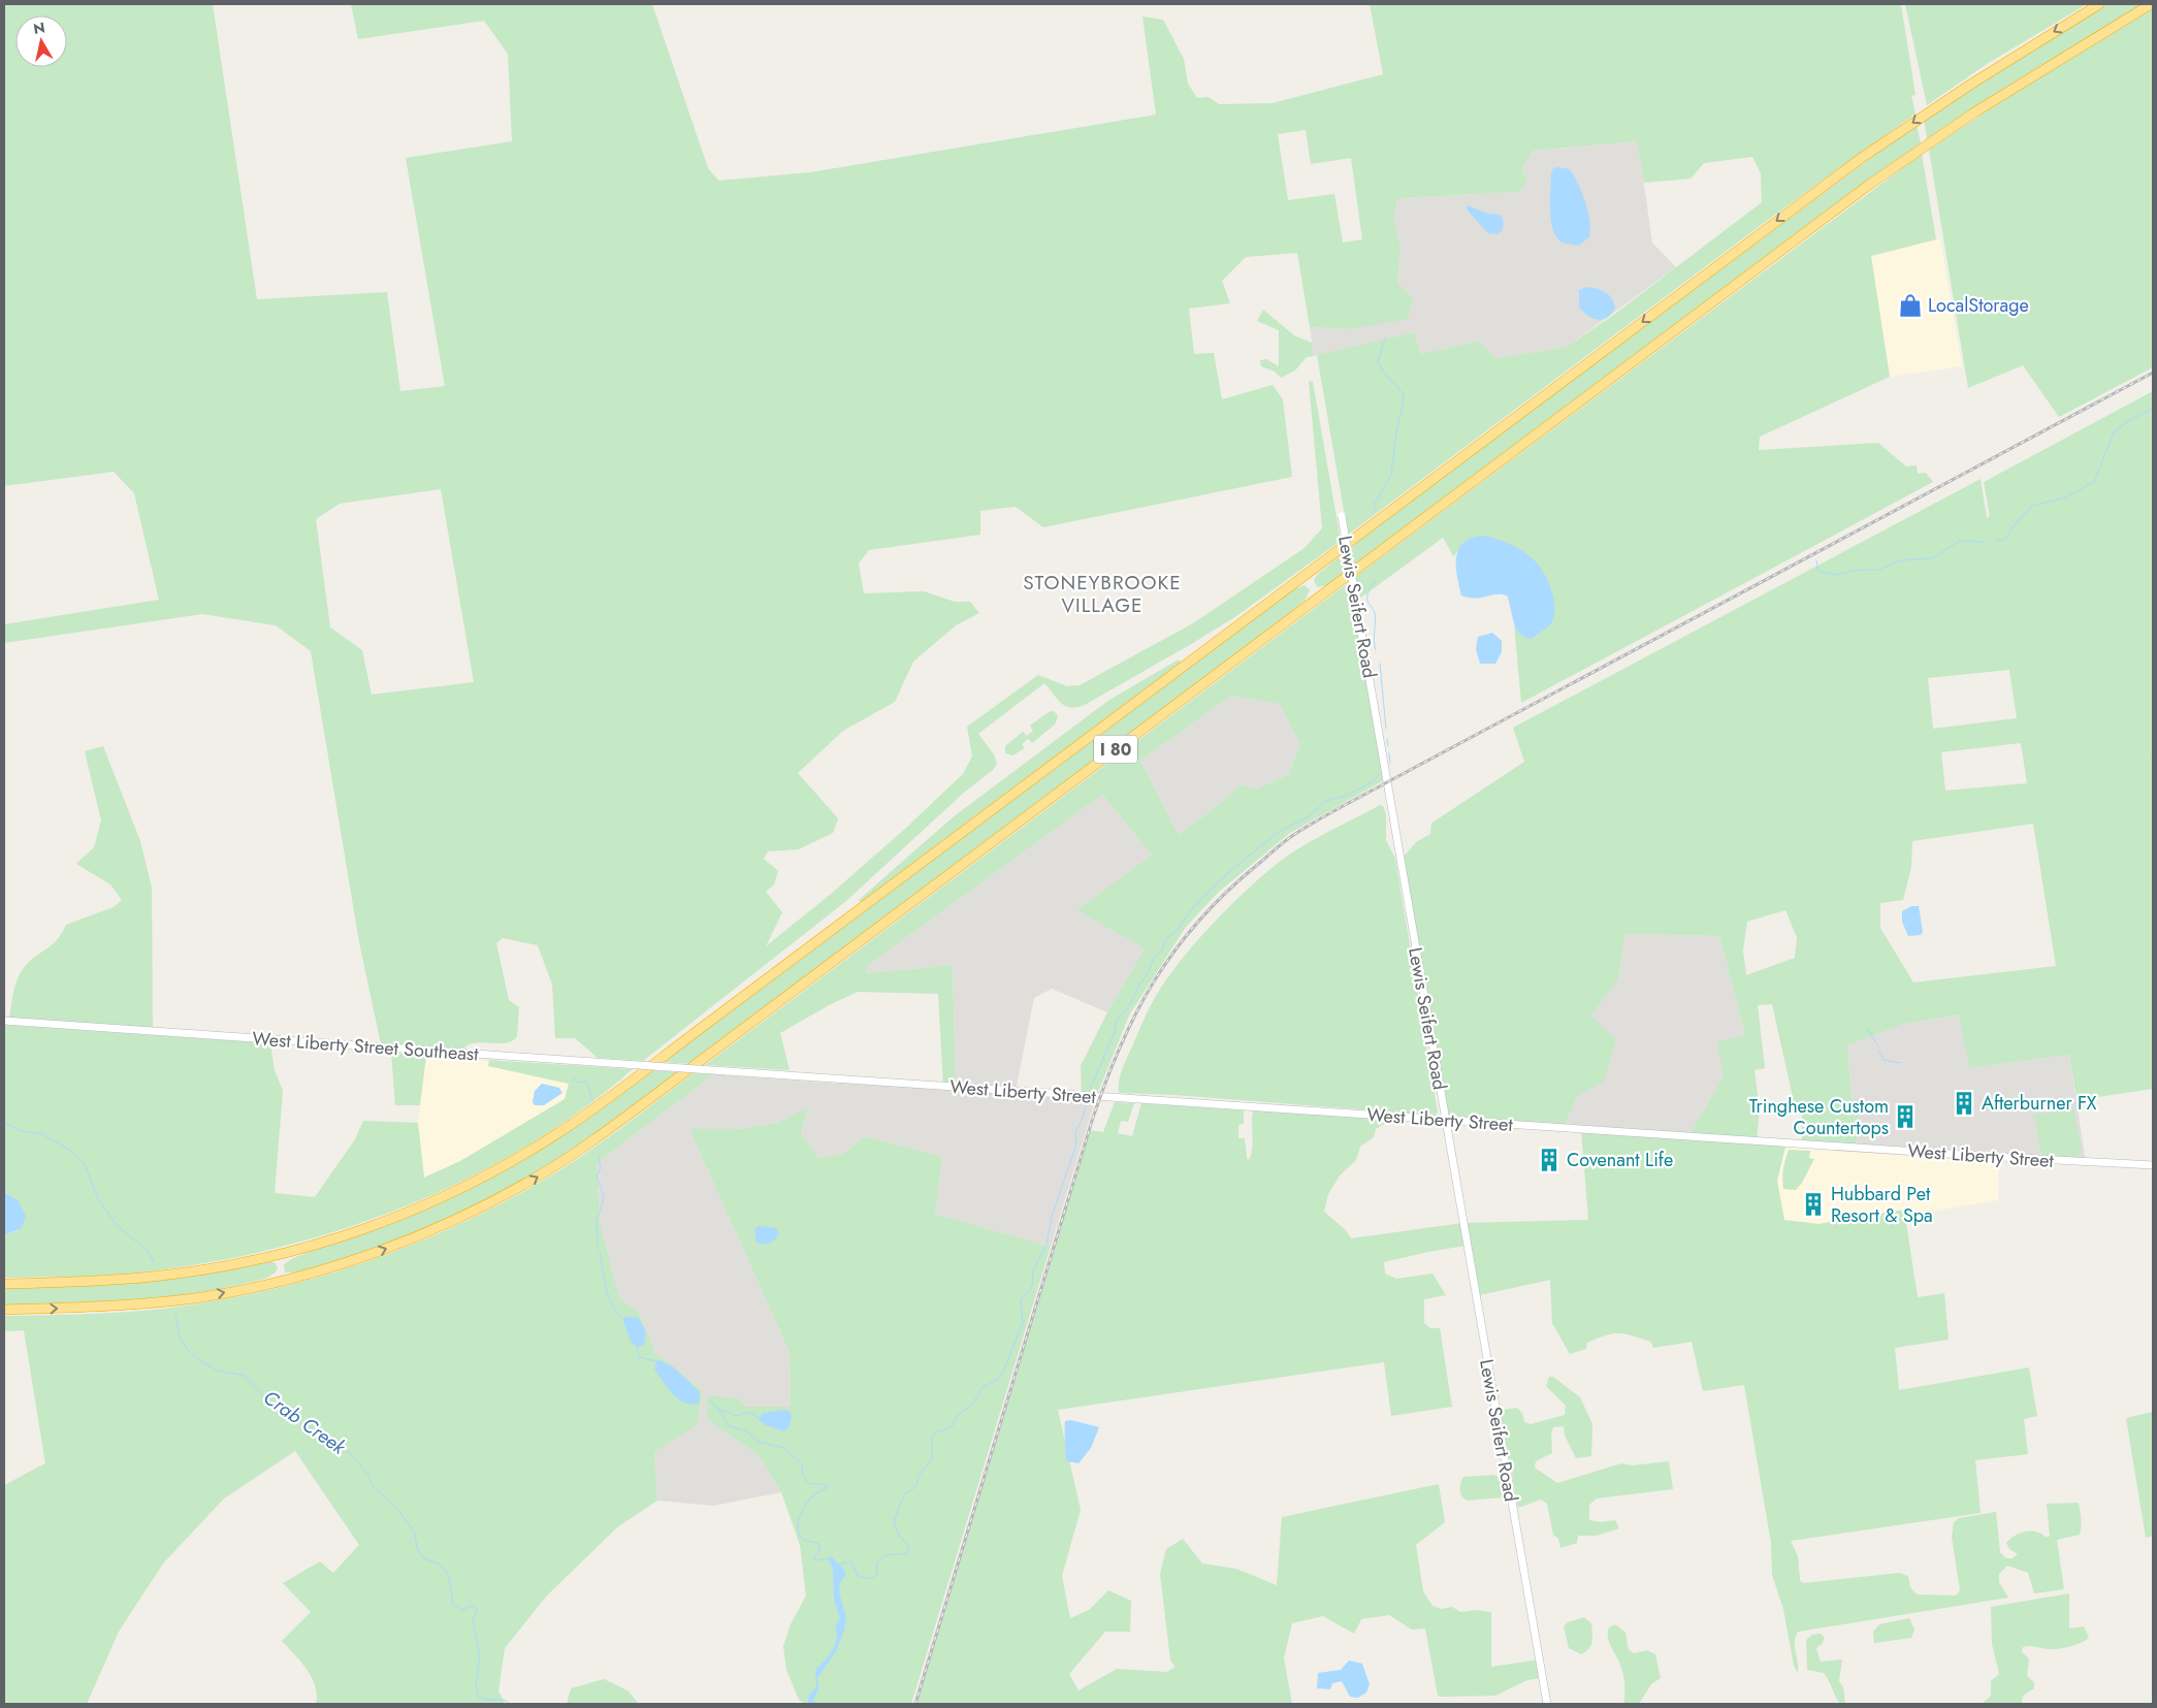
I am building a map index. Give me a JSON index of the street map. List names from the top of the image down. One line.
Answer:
{"streets":{"highway":["I 80"],"main road":["Lewis Seifert Road","West Liberty Street Southeast","West Liberty Street"]},"crossings":[["Lewis Seifert Road","West Liberty Street"],["West Liberty Street Southeast","West Liberty Street"]],"districts":["STONEYBROOKE VILLAGE"],"water":["Crab Creek"],"places":{"shop":["LocalStorage"],"building":["Afterburner FX","Tringhese Custom Countertops","Covenant Life","Hubbard Pet Resort & Spa"]},"north":"top"}
